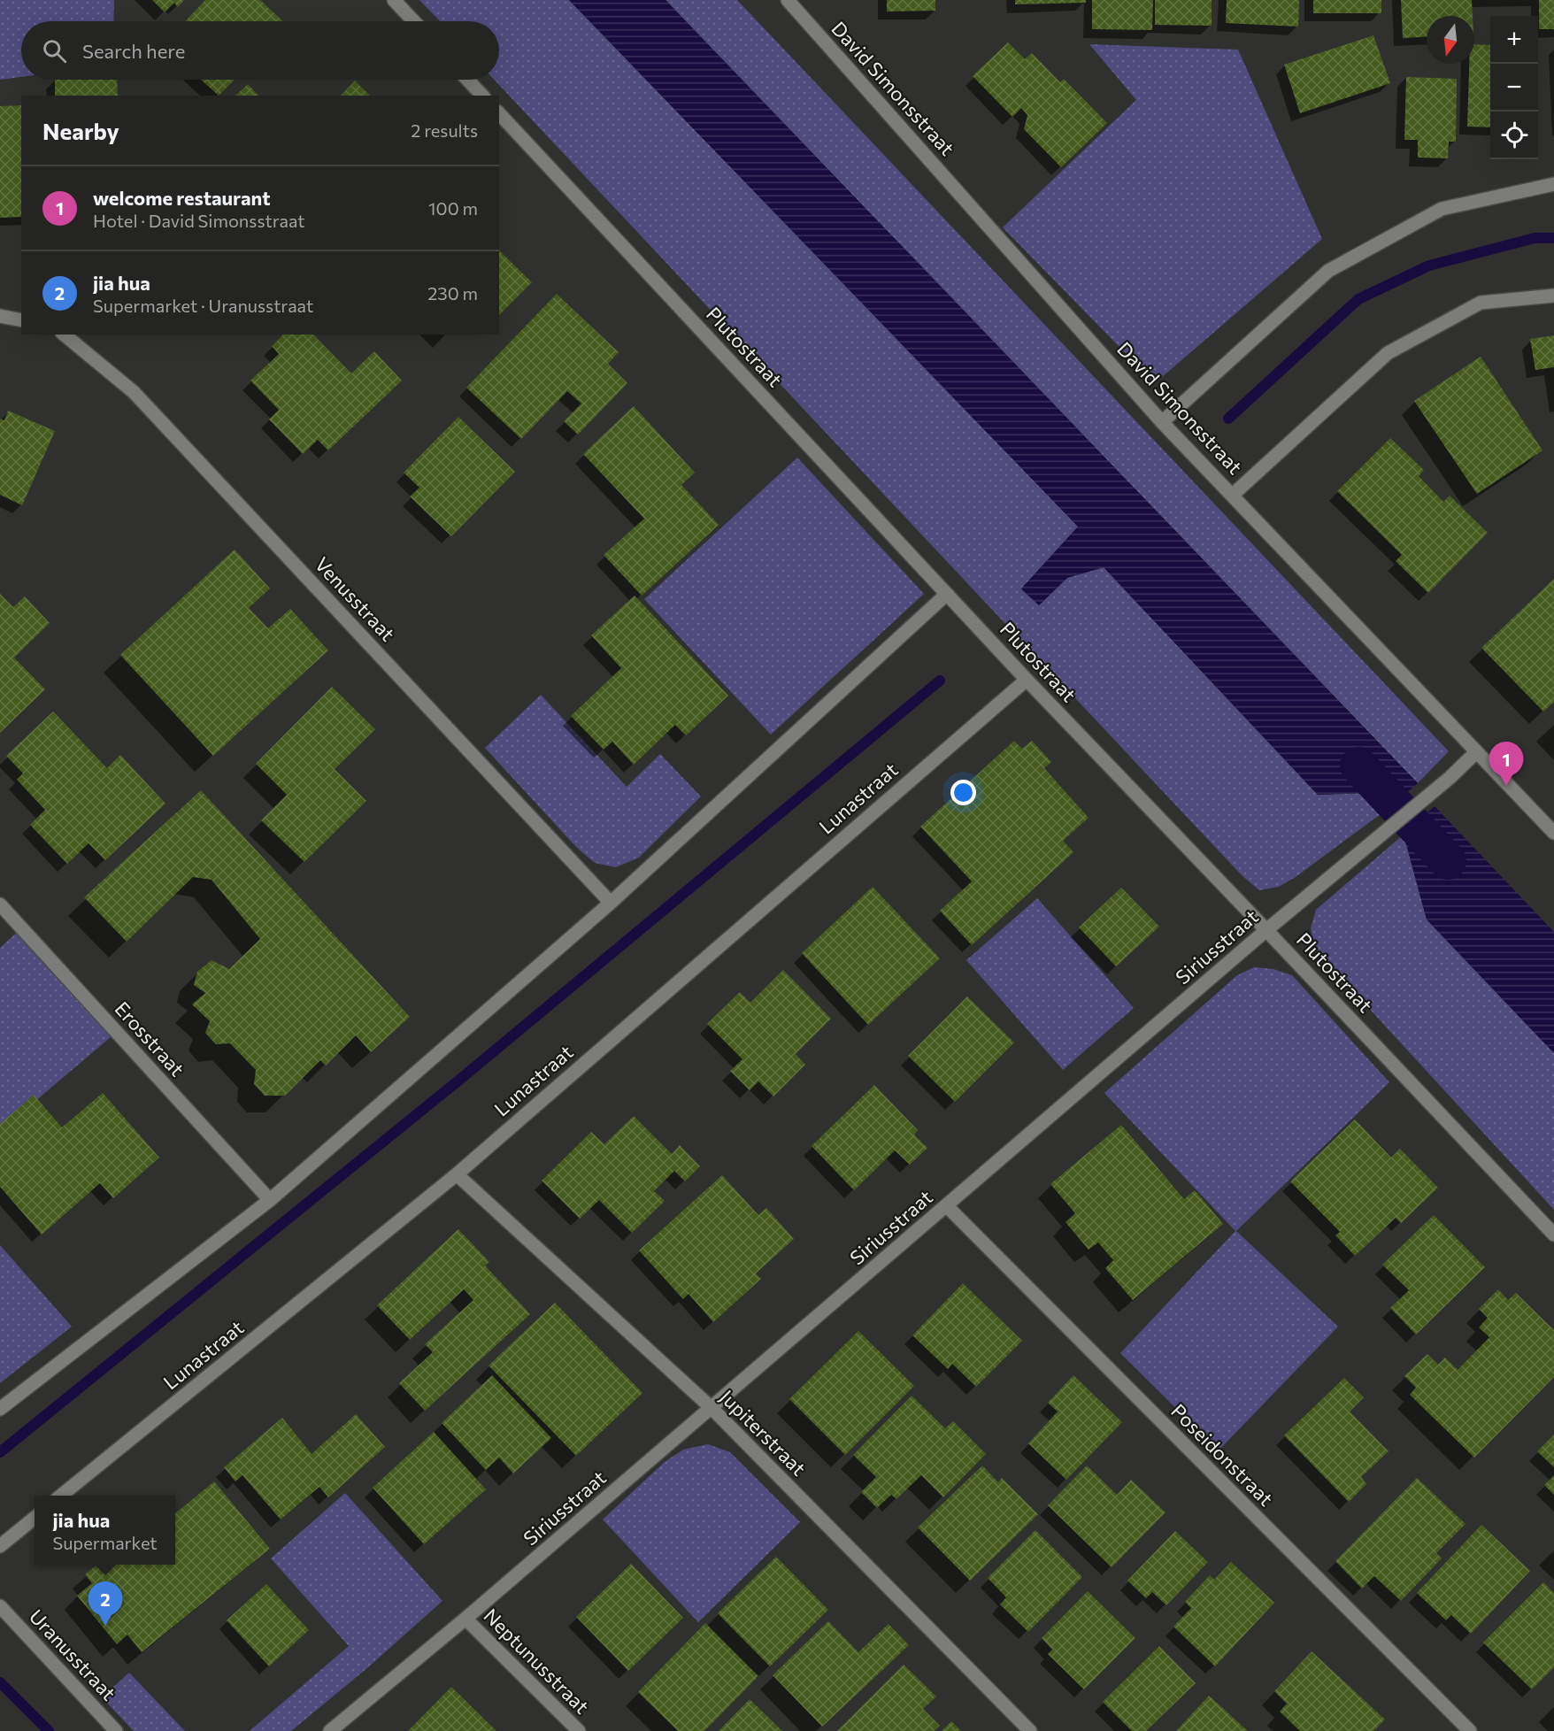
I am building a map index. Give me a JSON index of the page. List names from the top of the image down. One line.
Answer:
{"streets":{"street":["David Simonsstraat","Plutostraat","Venusstraat","Lunastraat","Siriusstraat","Erosstraat","Jupiterstraat","Poseidonstraat","Uranusstraat","Neptunusstraat"]},"crossings":[["David Simonsstraat","Siriusstraat"],["Plutostraat","Lunastraat"],["Plutostraat","Siriusstraat"],["Lunastraat","Jupiterstraat"],["Siriusstraat","Jupiterstraat"],["Siriusstraat","Poseidonstraat"],["Siriusstraat","Neptunusstraat"]],"north":"bottom","page":{"map_buttons":["+","−"],"search":"Search here","heading":["Nearby","2 results"],"list":[{"mark":"1","name":"welcome restaurant","note":"Hotel · David Simonsstraat","value":"100 m"},{"mark":"2","name":"jia hua","note":"Supermarket · Uranusstraat","value":"230 m"}],"pins":["1","2"],"popup":["jia hua","Supermarket"]}}
